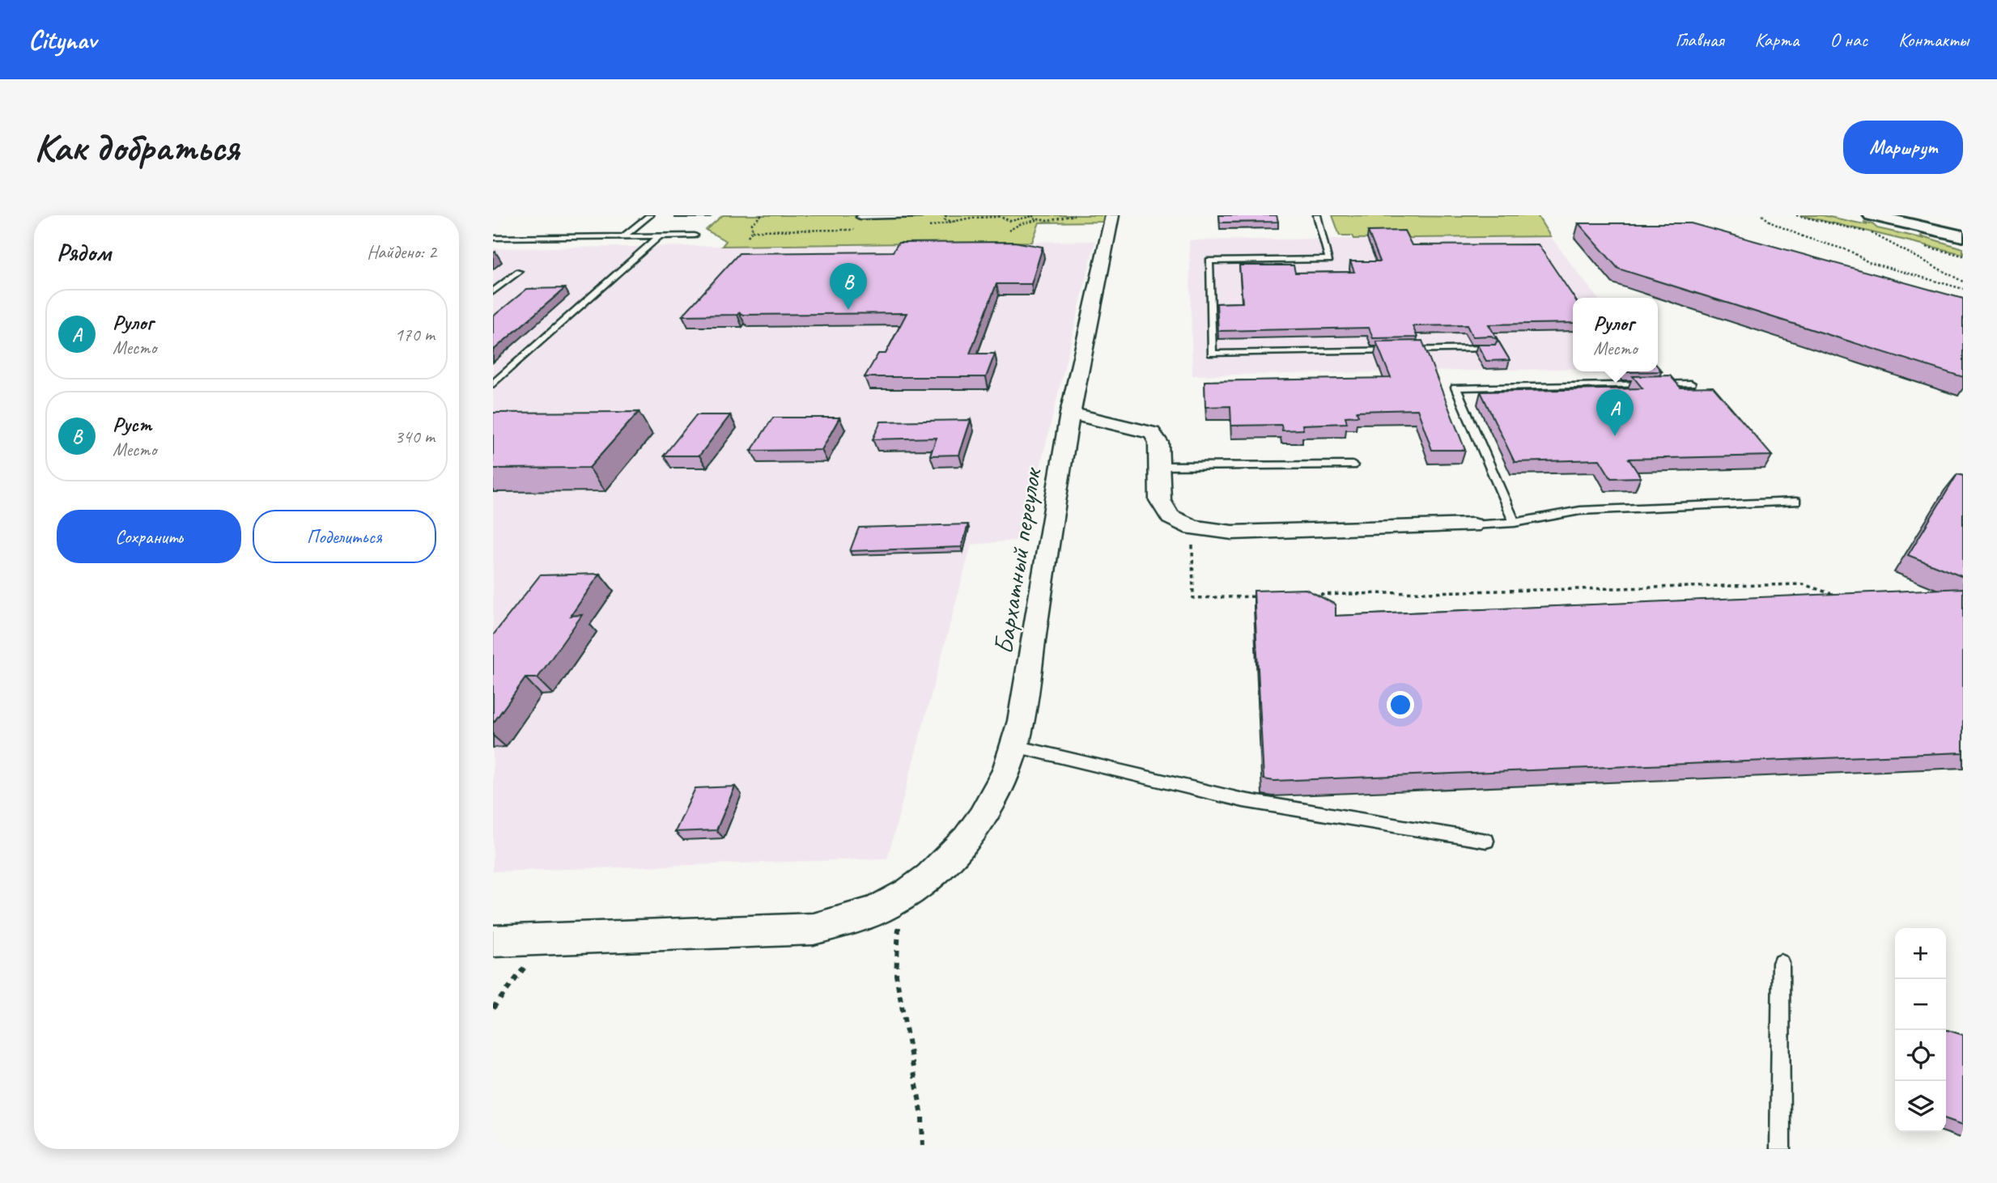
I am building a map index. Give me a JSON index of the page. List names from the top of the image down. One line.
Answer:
{"streets":{"street":["Бархатный переулок"]},"page":{"header":"Citynav","nav":["Главная","Карта","О нас","Контакты"],"buttons":["Маршрут",["Сохранить","Поделиться"]],"title":"Как добраться","heading":["Рядом","Найдено: 2"],"pins":["B","A"],"list":[{"mark":"A","name":"Рулог","note":"Место","value":"170 m"},{"mark":"B","name":"Руст","note":"Место","value":"340 m"}],"popup":["Рулог","Место"],"map_buttons":["+","−"]}}
